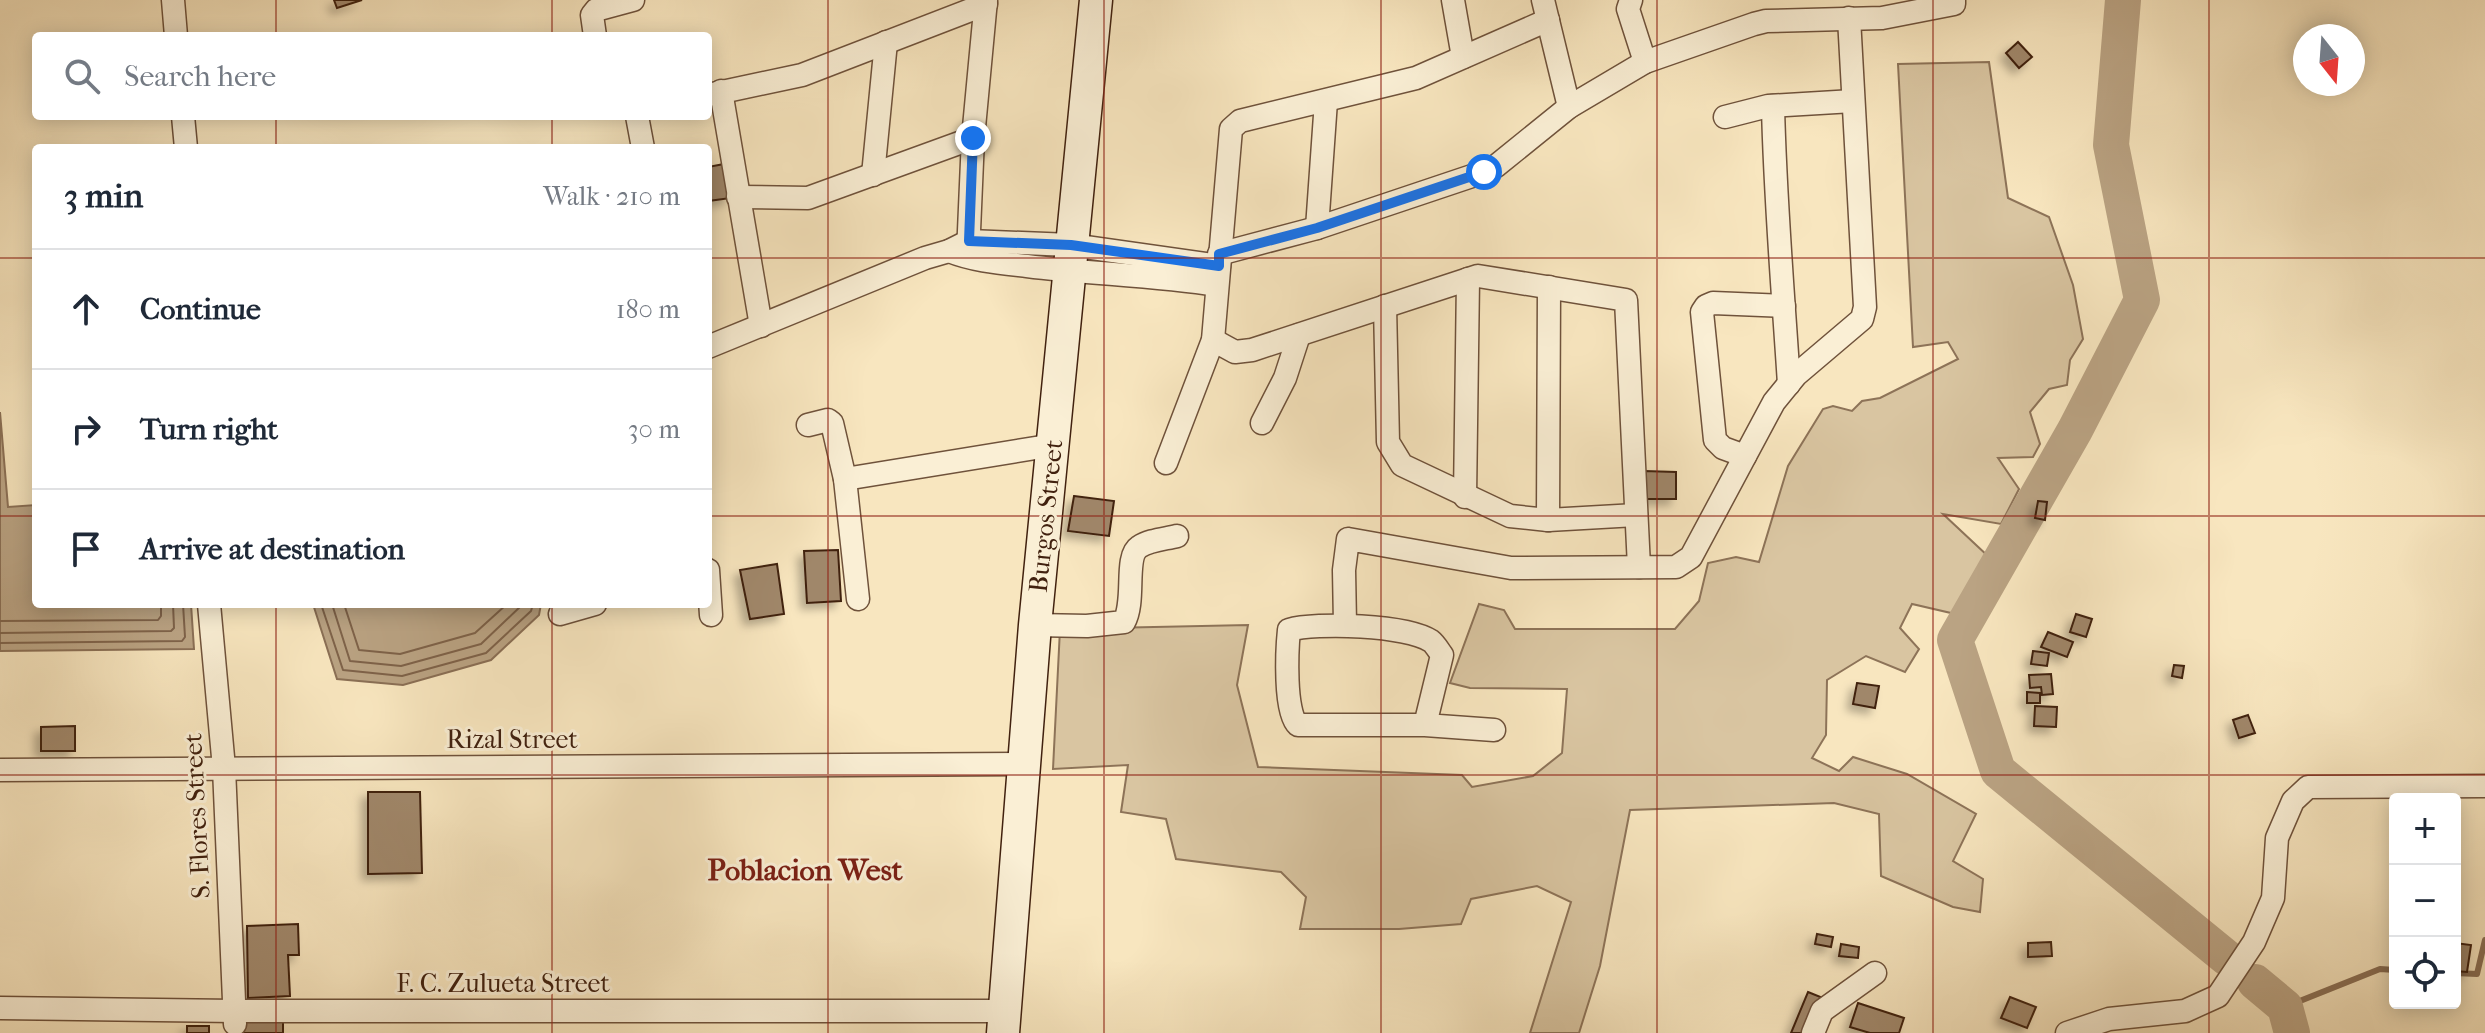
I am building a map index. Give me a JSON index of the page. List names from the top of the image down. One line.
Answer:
{"streets":{"street":["Burgos Street","Rizal Street","S. Flores Street","F. C. Zulueta Street"]},"crossings":[["Burgos Street","Rizal Street"],["Burgos Street","F. C. Zulueta Street"],["Rizal Street","S. Flores Street"],["S. Flores Street","F. C. Zulueta Street"]],"districts":["Poblacion West"],"north":"bottom","page":{"search":"Search here","heading":["3 min","Walk · 210 m"],"list":[["Continue","180 m"],["Turn right","30 m"],"Arrive at destination"],"map_buttons":["+","−"]}}
